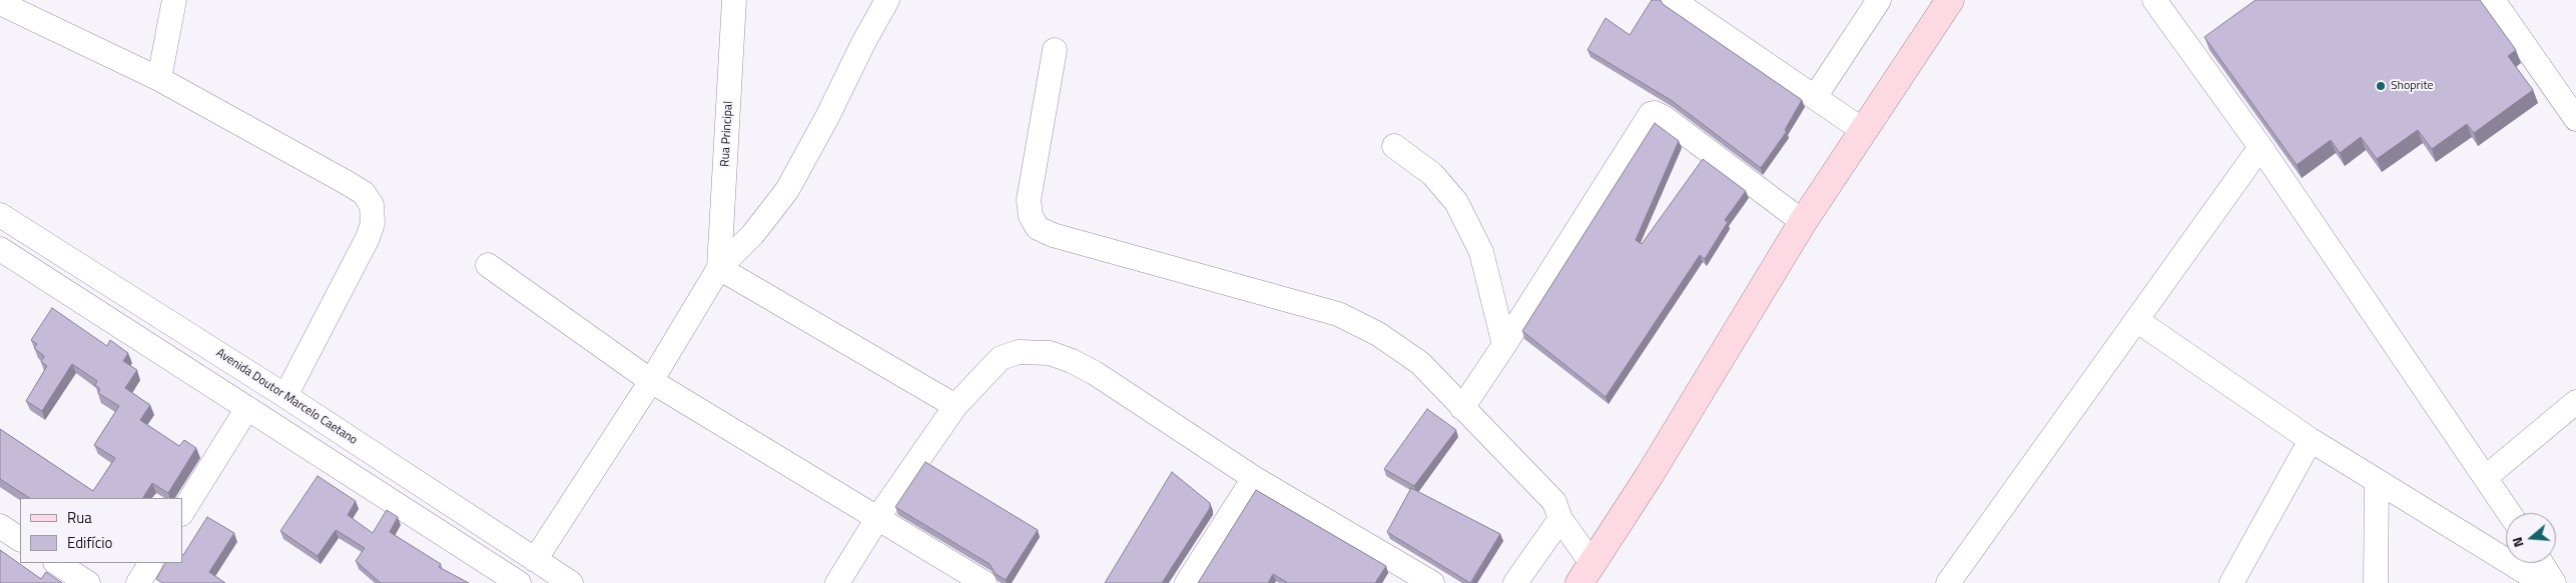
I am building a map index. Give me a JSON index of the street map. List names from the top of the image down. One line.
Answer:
{"streets":{"street":["Rua Principal","Avenida Doutor Marcelo Caetano"]},"places":["Shoprite"],"legend":["Rua","Edifício"],"north":"left"}
